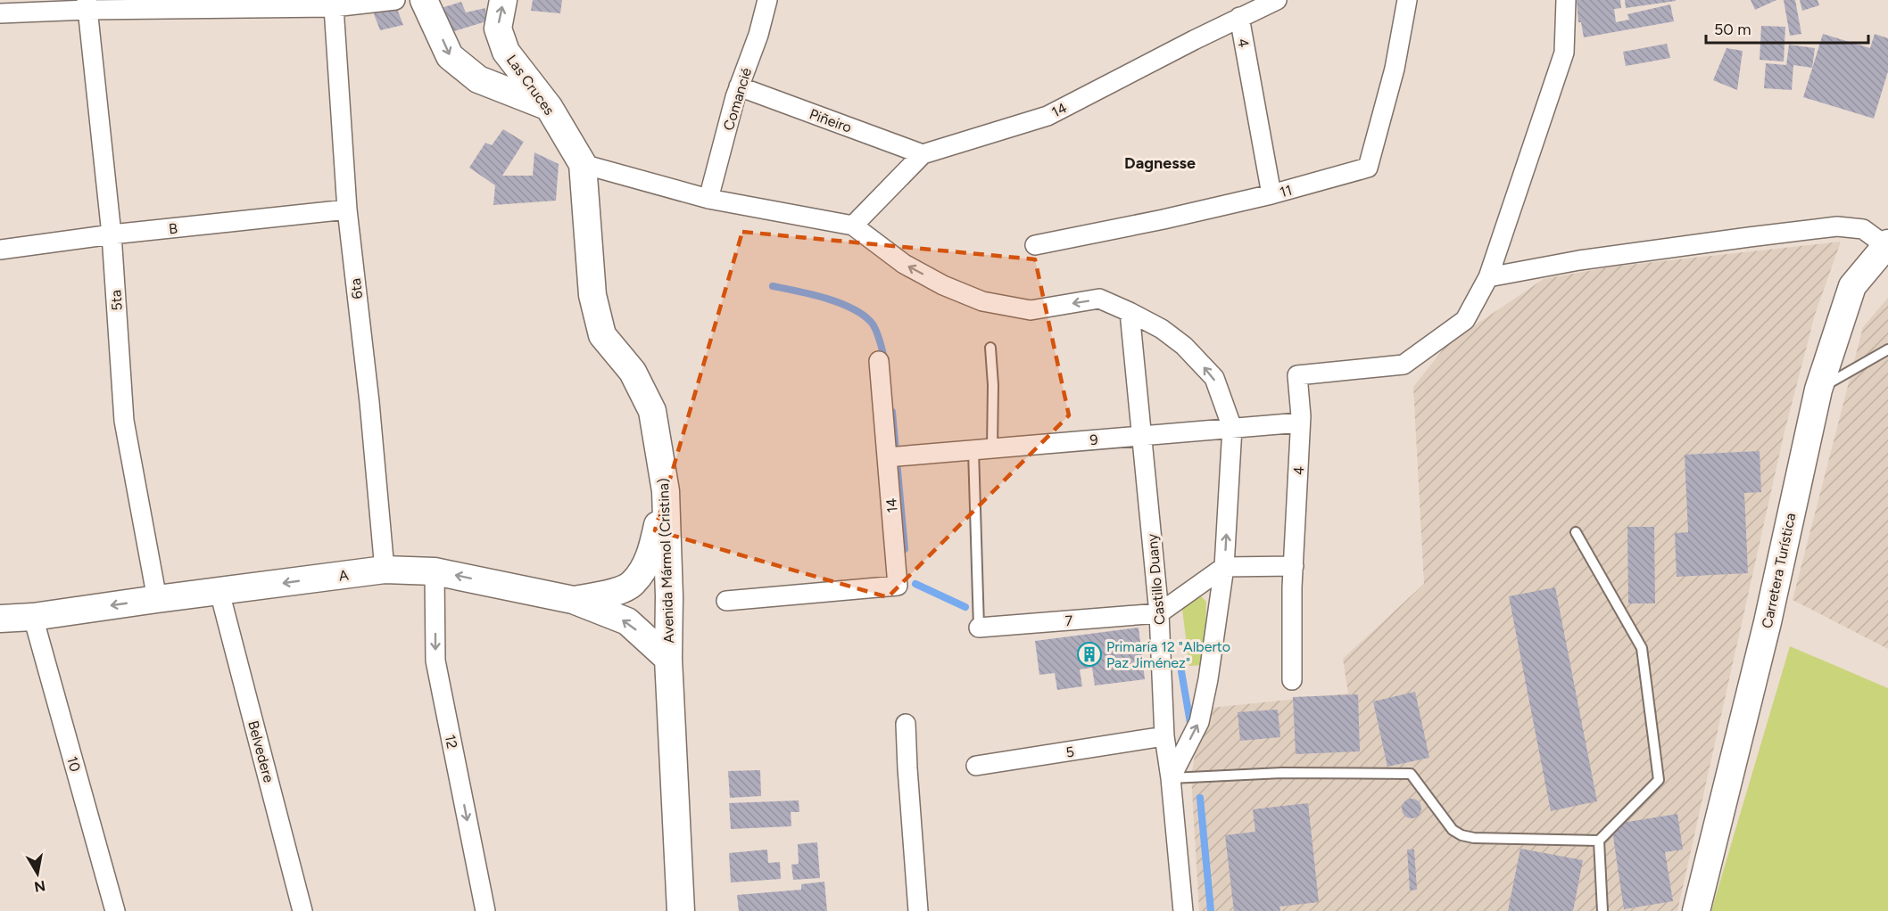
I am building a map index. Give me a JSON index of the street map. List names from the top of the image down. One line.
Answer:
{"streets":{"main road":["Las Cruces","Avenida Mármol (Cristina)","Carretera Turística","A"],"street":["4","Comancié","14","Piñeiro","11","B","6ta","5ta","9","Castillo Duany","7","12","Belvedere","5","10"]},"crossings":[["4","14"],["4","11"],["4","9"],["Las Cruces","Avenida Mármol (Cristina)"],["Comancié","Piñeiro"],["14","Piñeiro"],["14","9"],["B","6ta"],["B","5ta"],["6ta","A"],["5ta","A"],["9","Castillo Duany"],["Avenida Mármol (Cristina)","A"],["A","12"],["A","Belvedere"],["A","10"],["Castillo Duany","7"],["Castillo Duany","5"]],"one_way":["Las Cruces","A","12"],"districts":["Dagnesse"],"places":{"building":["Primaria 12 \"Alberto Paz Jiménez\""]},"scale_bar":"50 m","north":"bottom"}
